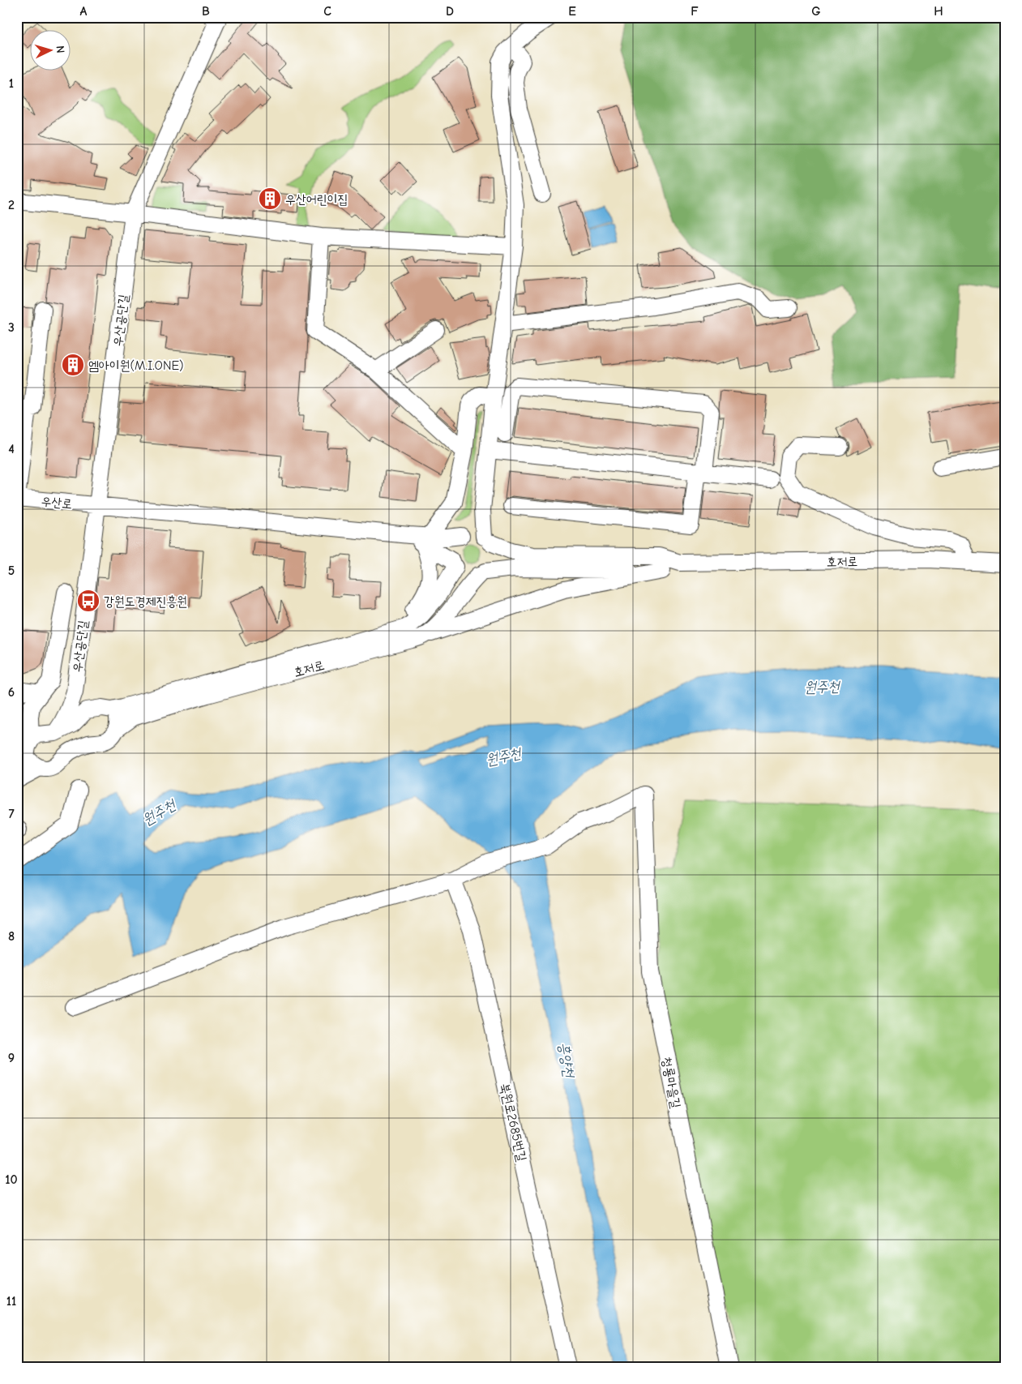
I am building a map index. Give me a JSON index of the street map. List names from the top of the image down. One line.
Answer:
{"streets":{"street":["우산공단길","우산로","호저로","청룡마을길","북원로2685번길"]},"crossings":[["우산공단길","우산로"],["우산로","호저로"],["청룡마을길","북원로2685번길"]],"water":["원주천","흥양천"],"places":{"building":["우산어린이집","엠아이원(M.I.ONE)"],"bus stop":["강원도경제진흥원"]},"north":"right","grid":{"columns":["A","B","C","D","E","F","G","H"],"rows":["1","2","3","4","5","6","7","8","9","10","11"]}}
